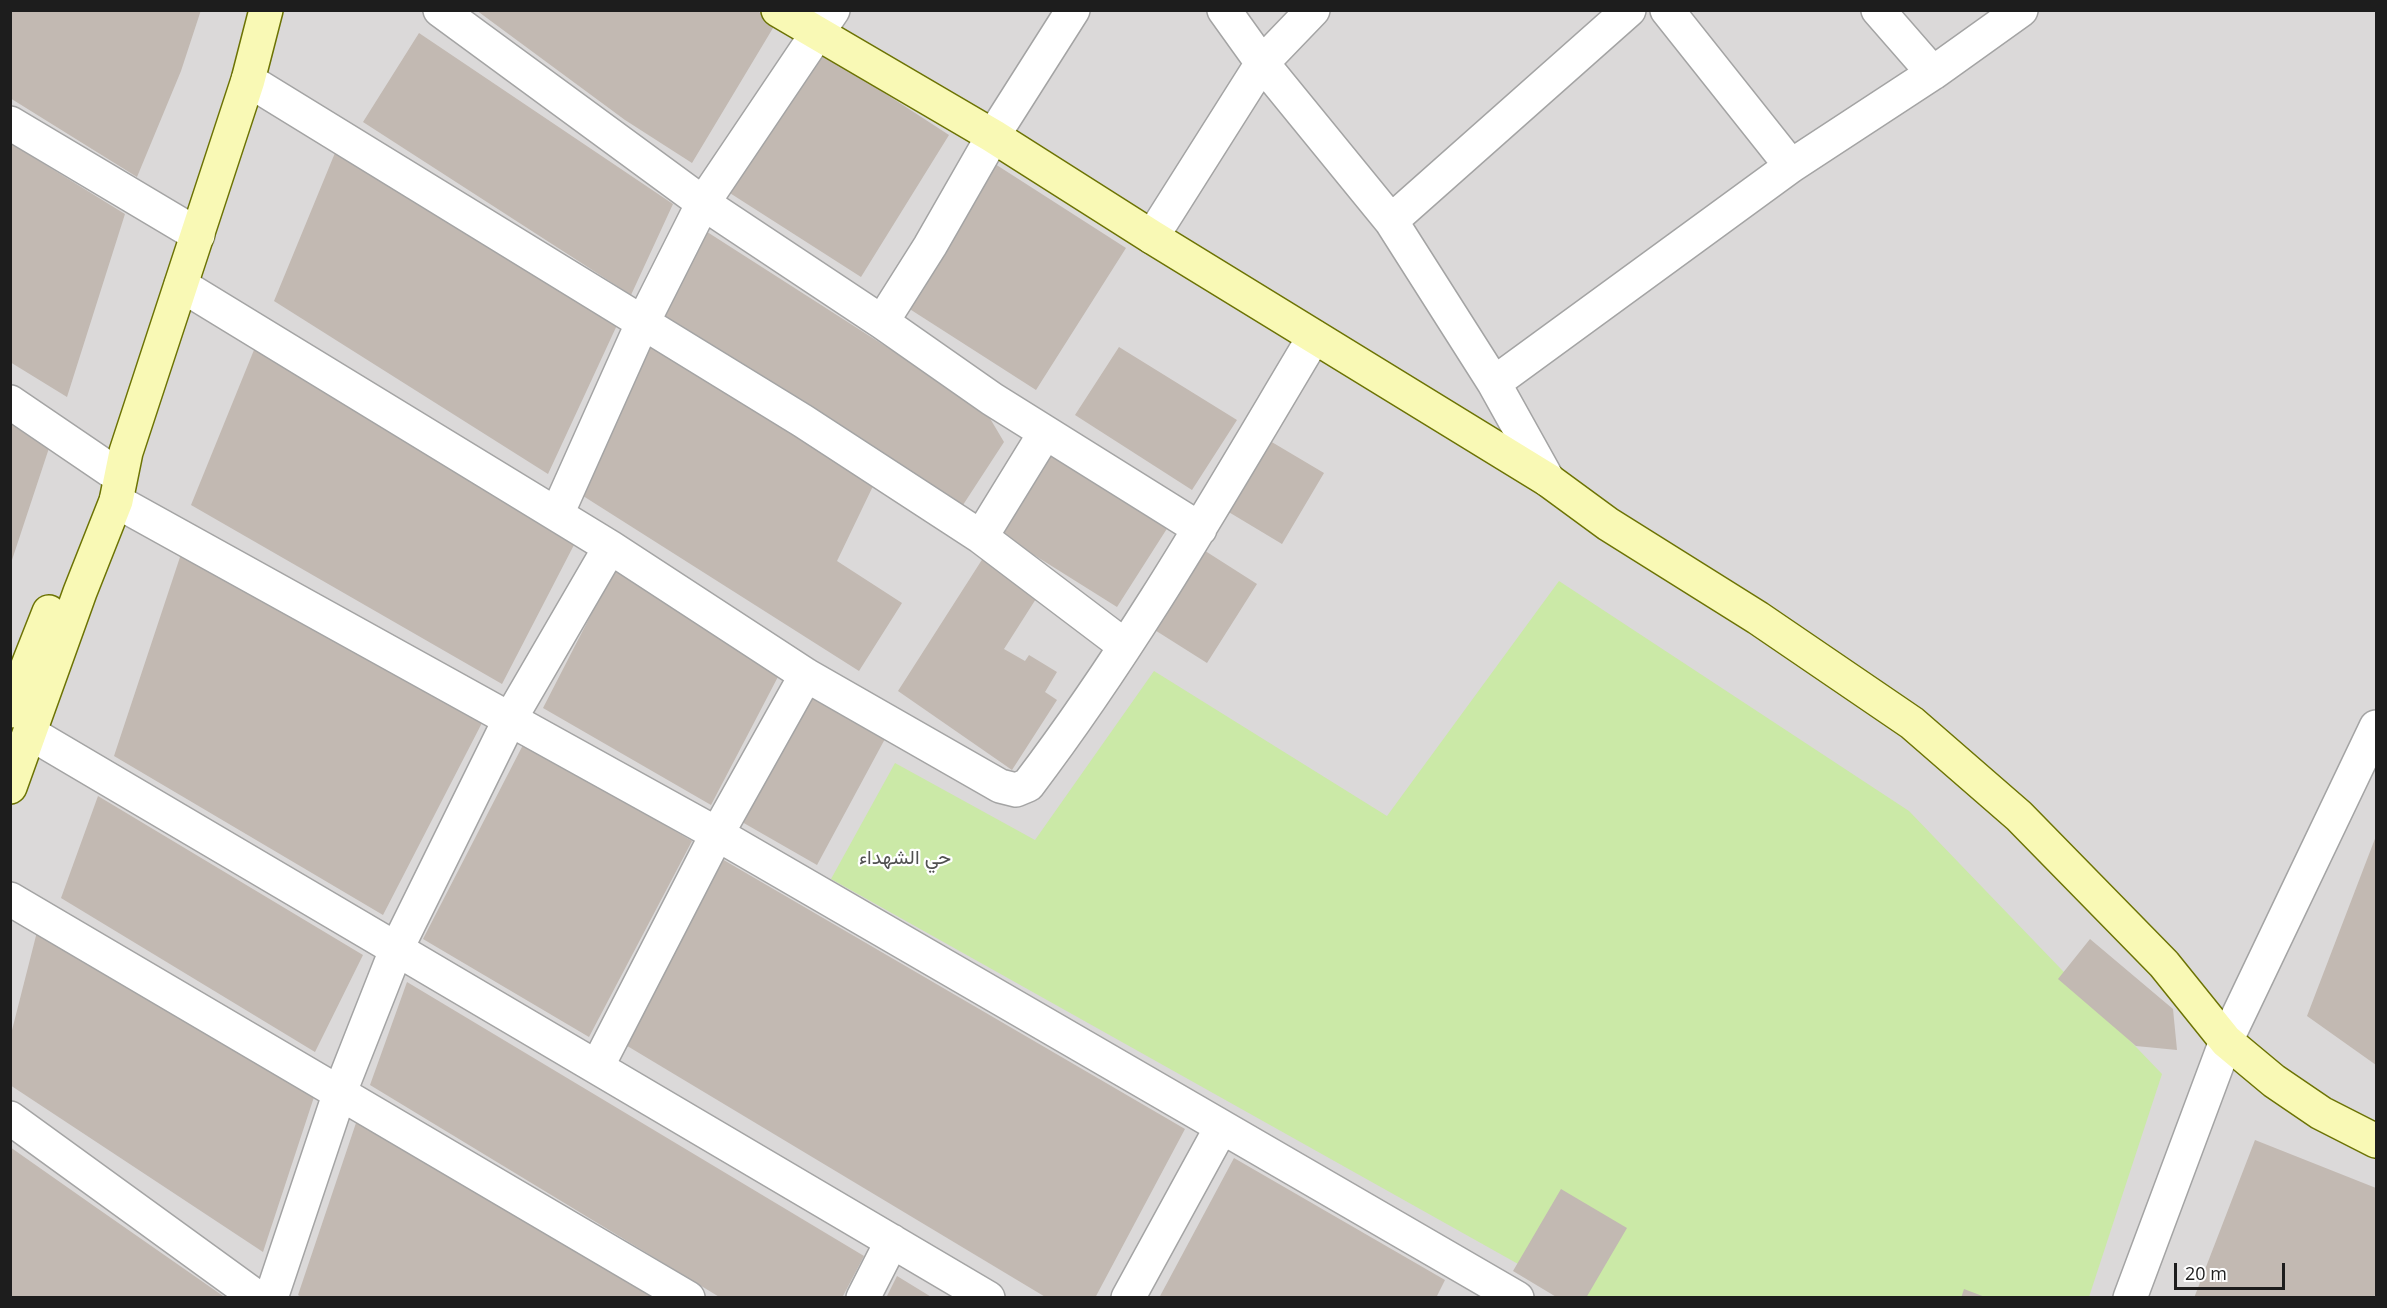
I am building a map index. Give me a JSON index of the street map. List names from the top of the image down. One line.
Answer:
{"districts":["حي الشهداء"],"scale_bar":"20 m"}
